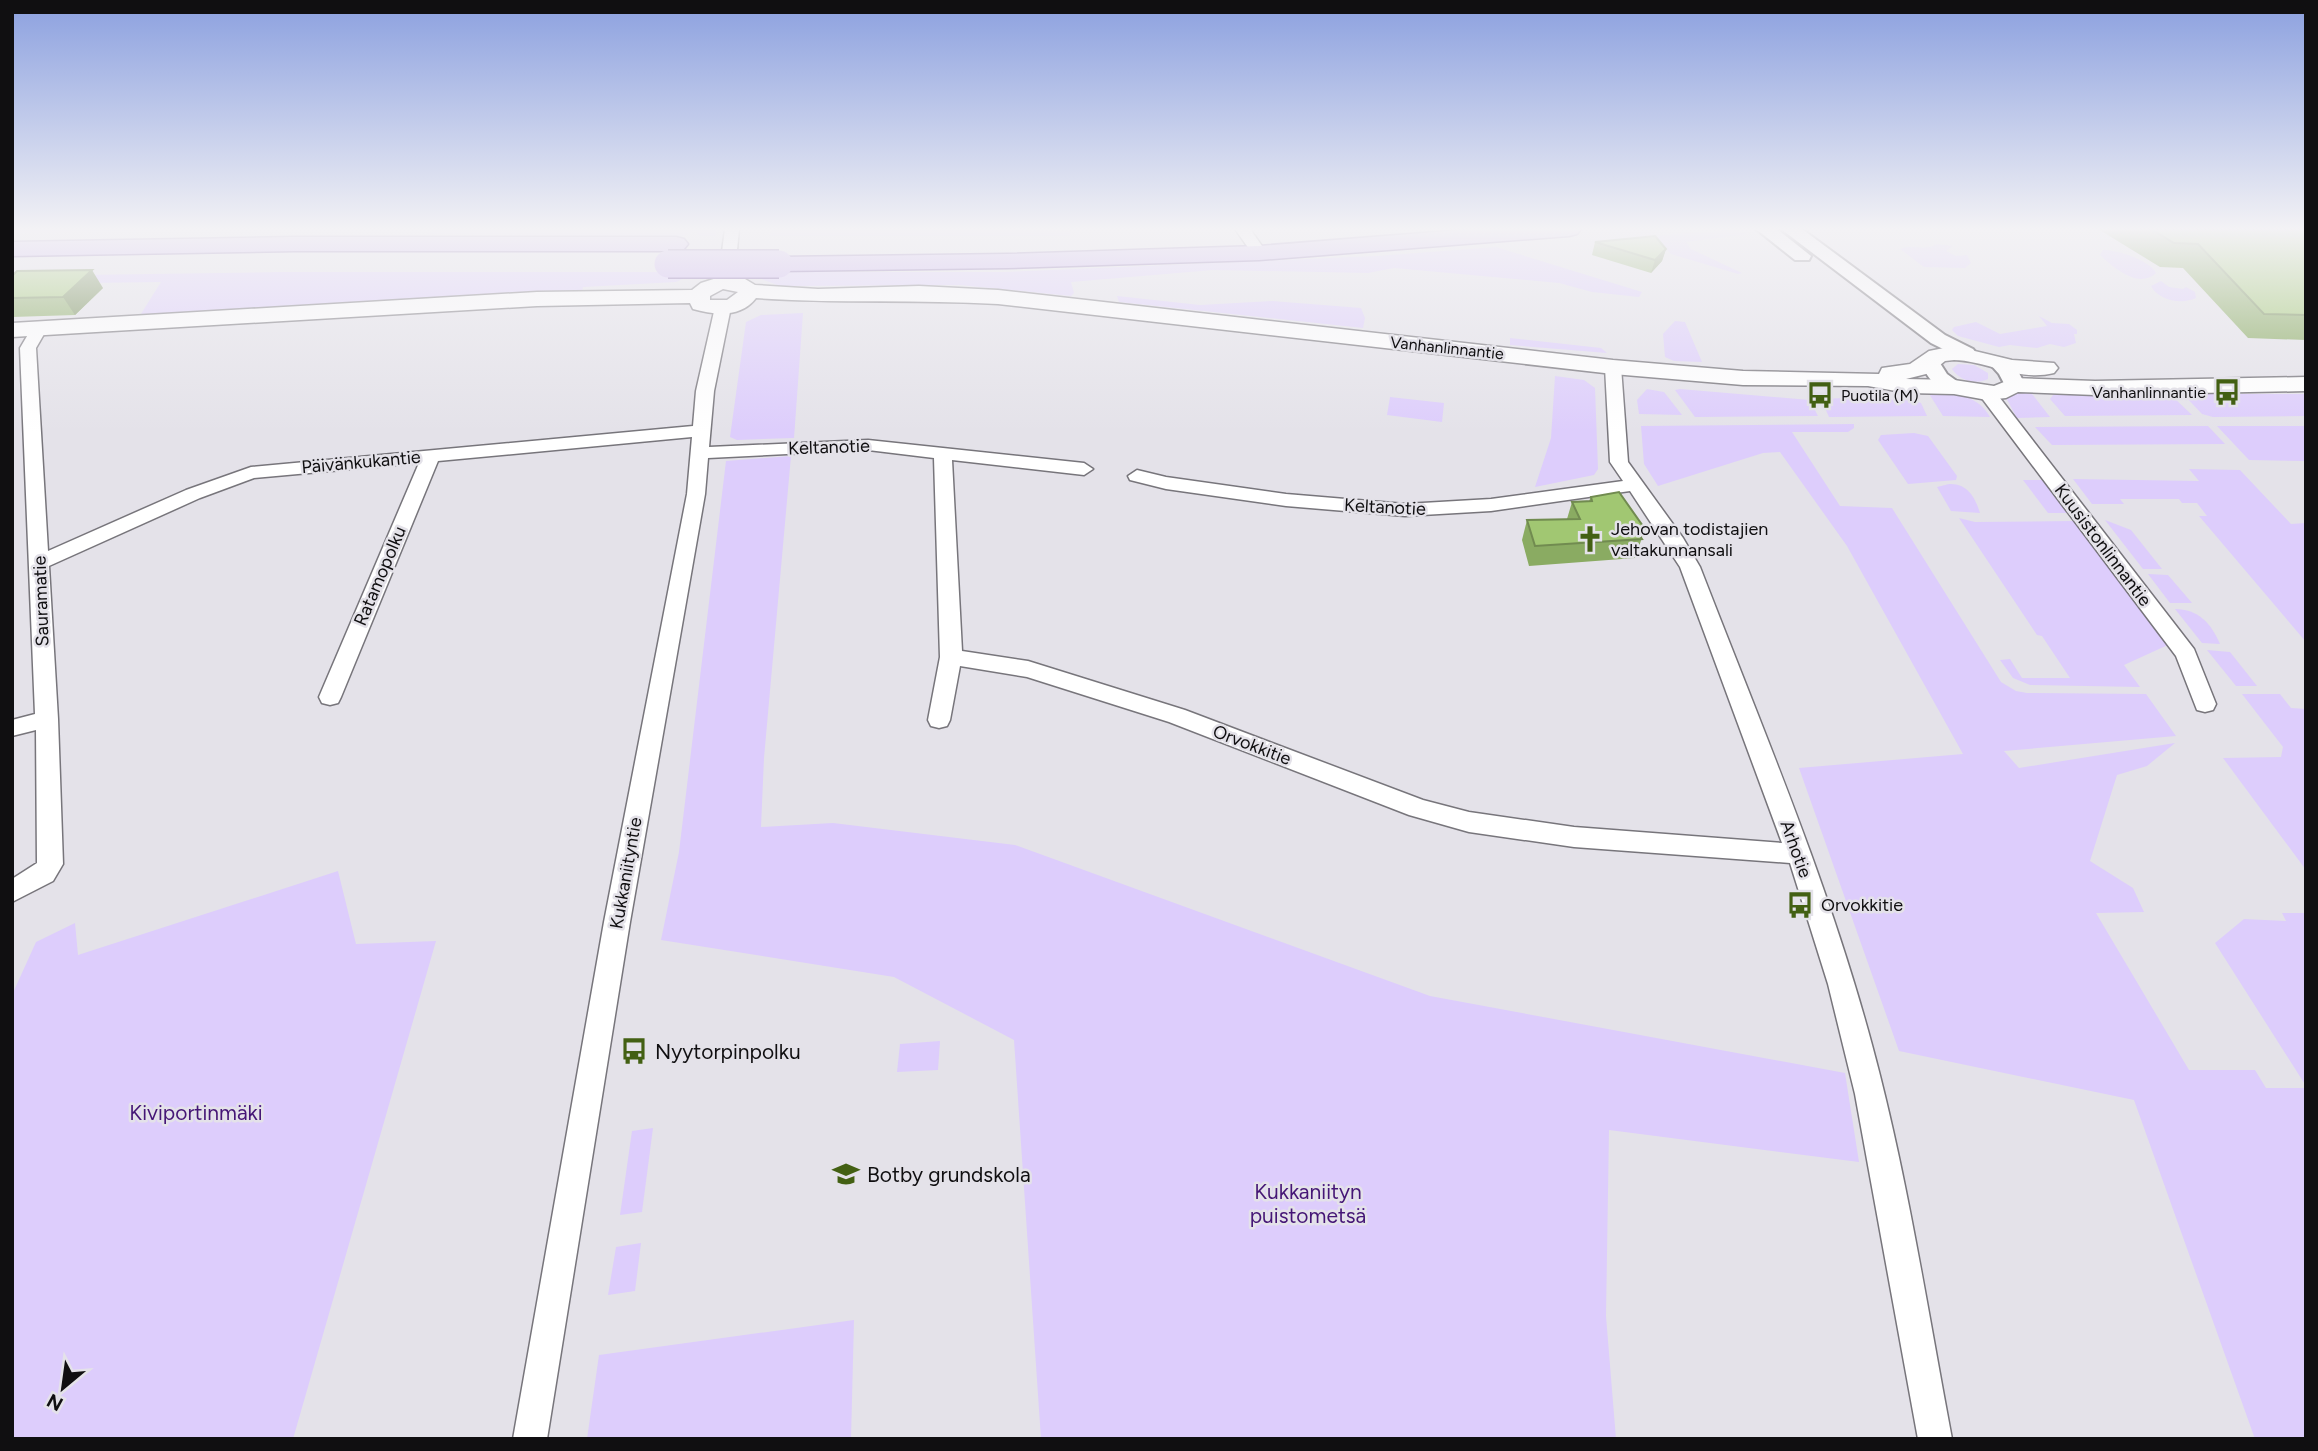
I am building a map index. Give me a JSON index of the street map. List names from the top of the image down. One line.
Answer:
{"streets":{"main road":["Vanhanlinnantie"],"street":["Keltanotie","Päivänkukantie","Kuusistonlinnantie","Ratamopolku","Sauramatie","Orvokkitie","Arhotie","Kukkaniityntie"]},"crossings":[["Vanhanlinnantie","Kuusistonlinnantie"],["Vanhanlinnantie","Arhotie"],["Vanhanlinnantie","Kukkaniityntie"],["Keltanotie","Arhotie"],["Keltanotie","Kukkaniityntie"],["Päivänkukantie","Ratamopolku"],["Päivänkukantie","Sauramatie"],["Päivänkukantie","Kukkaniityntie"],["Orvokkitie","Arhotie"]],"parks":["Kiviportinmäki","Kukkaniityn puistometsä"],"places":{"bus stop":["Vanhanlinnantie","Puotila (M)","Orvokkitie","Nyytorpinpolku"],"church":["Jehovan todistajien valtakunnansali"],"school or university":["Botby grundskola"]},"north":"bottom left"}
